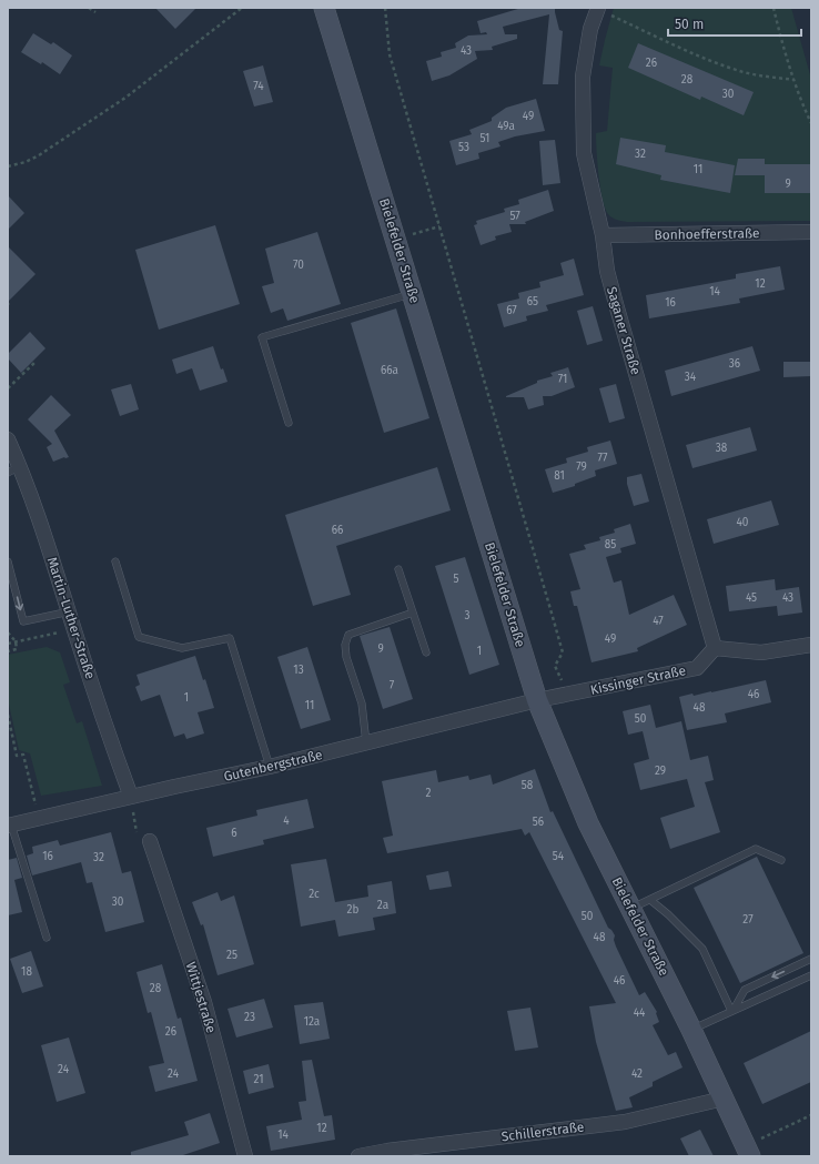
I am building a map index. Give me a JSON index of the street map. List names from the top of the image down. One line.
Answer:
{"streets":{"main road":["Bielefelder Straße"],"street":["Bonhoefferstraße","Saganer Straße","Martin-Luther-Straße","Kissinger Straße","Gutenbergstraße","Wittjestraße","Schillerstraße"]},"crossings":[["Bonhoefferstraße","Saganer Straße"],["Bielefelder Straße","Kissinger Straße"],["Bielefelder Straße","Gutenbergstraße"],["Bielefelder Straße","Schillerstraße"],["Saganer Straße","Kissinger Straße"],["Martin-Luther-Straße","Gutenbergstraße"],["Kissinger Straße","Gutenbergstraße"]],"house_numbers":["43","26","28","74","30","49","49a","51","53","32","11","9","57","70","12","14","65","16","67","36","66a","34","71","38","77","79","81","40","66","85","5","45","43","3","47","49","9","1","13","7","46","1","11","48","50","29","58","2","4","56","6","16","54","32","2c","30","2a","2b","50","27","48","25","18","46","28","44","23","12a","26","24","24","42","21","12","14"],"scale_bar":"50 m"}
